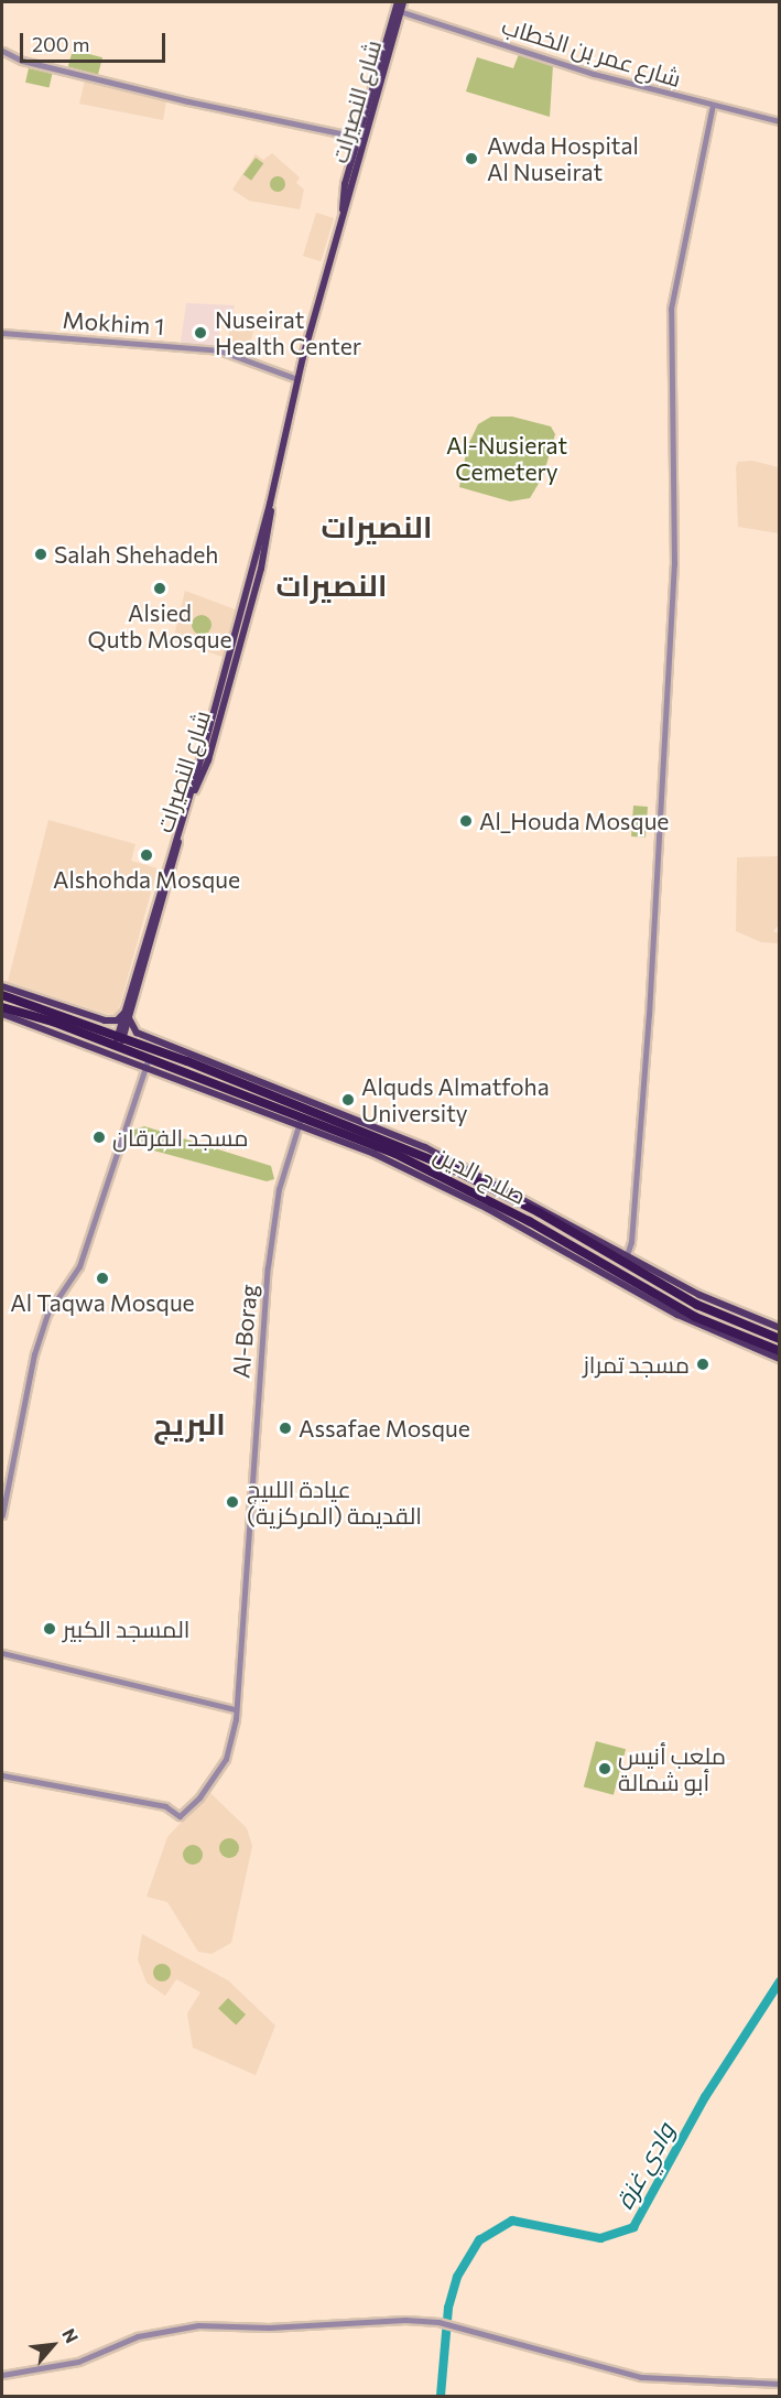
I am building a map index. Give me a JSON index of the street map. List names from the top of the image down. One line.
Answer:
{"streets":{"highway":["صلاح الدين"],"main road":["شارع النصيرات"],"street":["شارع عمر بن الخطاب","Mokhim 1","Al-Borag"]},"crossings":[["شارع عمر بن الخطاب","شارع النصيرات"],["شارع النصيرات","Mokhim 1"],["شارع النصيرات","صلاح الدين"],["صلاح الدين","Al-Borag"]],"districts":["النصيرات","النصيرات","البريج"],"water":["وادي غزة"],"parks":["Al-Nusierat Cemetery"],"places":["Awda Hospital Al Nuseirat","Nuseirat Health Center","Salah Shehadeh","Alsied Qutb Mosque","Al_Houda Mosque","Alshohda Mosque","Alquds Almatfoha University","مسجد الفرقان","Al Taqwa Mosque","مسجد تمراز","Assafae Mosque","عيادة اللىيج القديمة (المركزية)","المسجد الكبير","ملعب أنيس أبو شمالة"],"scale_bar":"200 m","north":"top right"}
